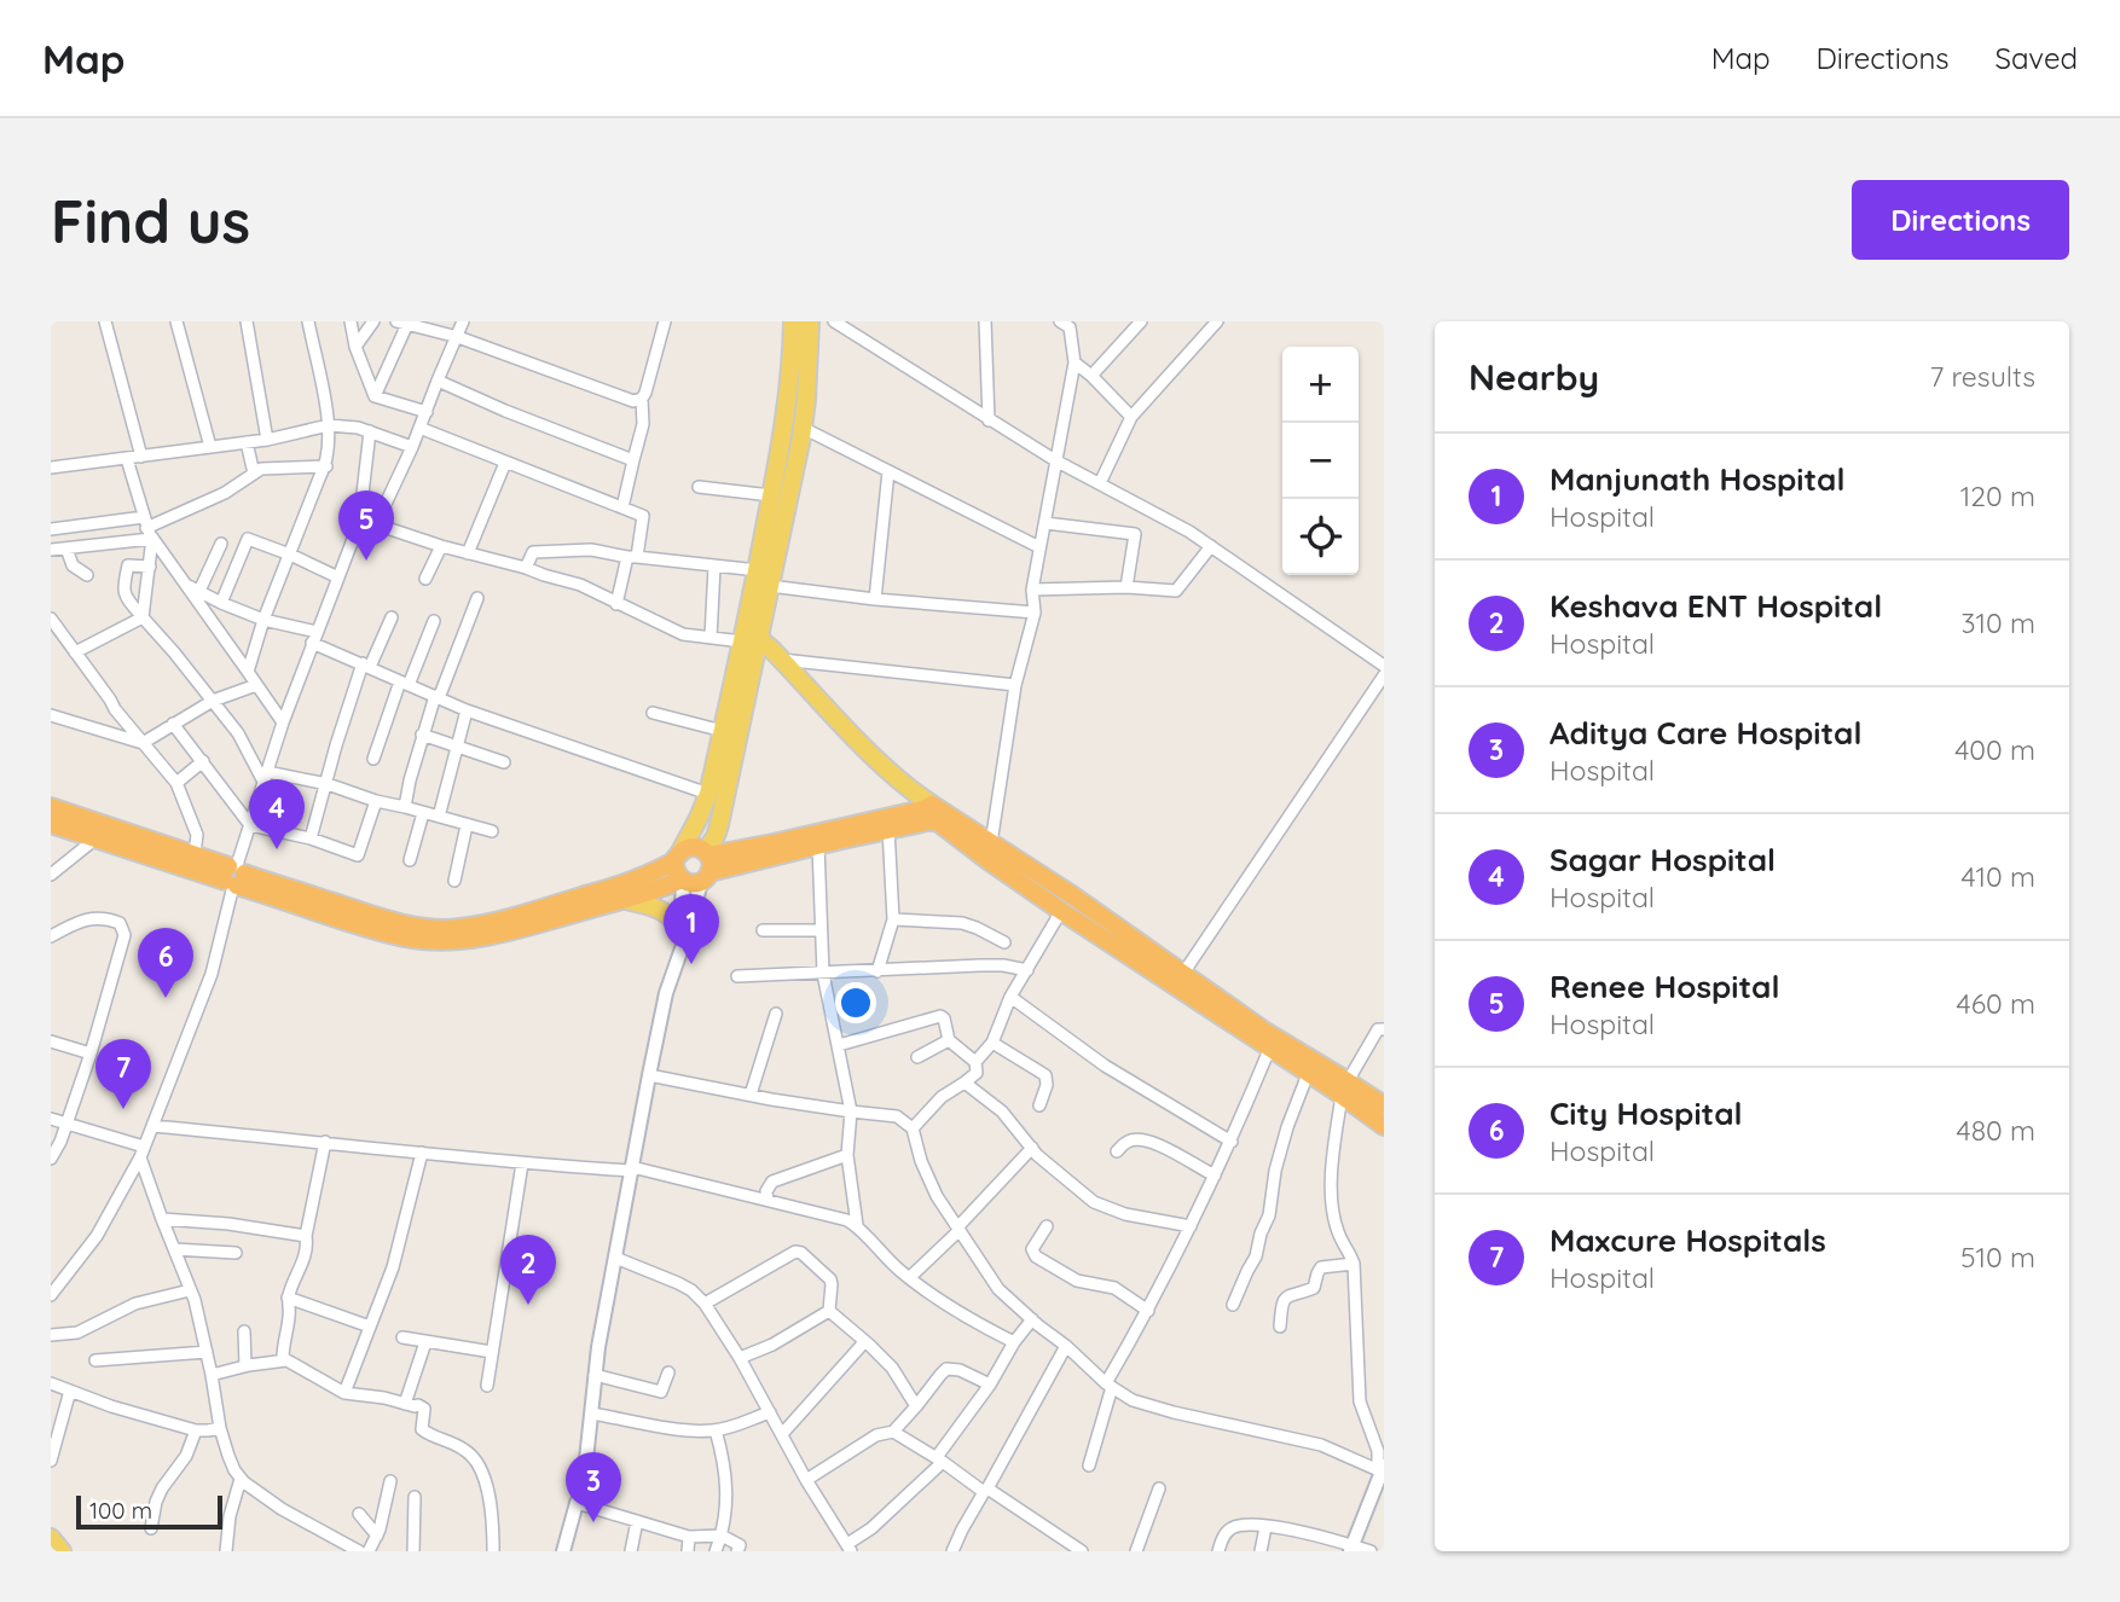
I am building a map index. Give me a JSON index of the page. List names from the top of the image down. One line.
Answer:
{"scale_bar":"100 m","page":{"header":"Map","nav":["Map","Directions","Saved"],"buttons":"Directions","title":"Find us","heading":["Nearby","7 results"],"map_buttons":["+","−"],"list":[{"mark":"1","name":"Manjunath Hospital","note":"Hospital","value":"120 m"},{"mark":"2","name":"Keshava ENT Hospital","note":"Hospital","value":"310 m"},{"mark":"3","name":"Aditya Care Hospital","note":"Hospital","value":"400 m"},{"mark":"4","name":"Sagar Hospital","note":"Hospital","value":"410 m"},{"mark":"5","name":"Renee Hospital","note":"Hospital","value":"460 m"},{"mark":"6","name":"City Hospital","note":"Hospital","value":"480 m"},{"mark":"7","name":"Maxcure Hospitals","note":"Hospital","value":"510 m"}],"pins":["5","4","1","6","7","2","3"],"scale":"100 m"}}
